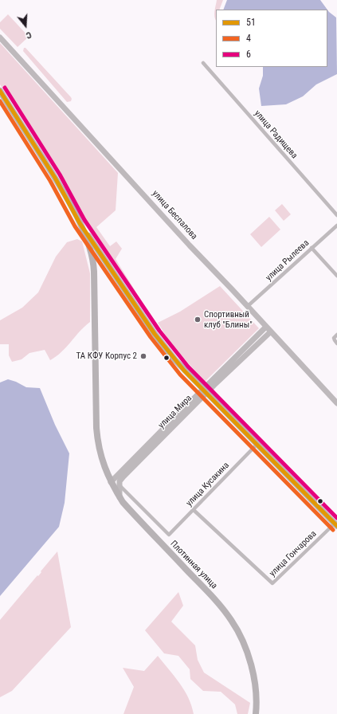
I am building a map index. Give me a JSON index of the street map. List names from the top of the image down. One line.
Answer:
{"streets":{"main road":["улица Беспалова","улица Мира","Плотинная улица"],"street":["улица Радищева","улица Рылеева","улица Кусакина","улица Гончарова"]},"crossings":[["улица Беспалова","улица Рылеева"],["улица Беспалова","улица Мира"],["улица Мира","Плотинная улица"],["улица Кусакина","улица Гончарова"],["улица Кусакина","Плотинная улица"]],"places":["Спортивный клуб \"Блины\"","ТА КФУ Корпус 2"],"lines":["transit line 6","transit line 51","transit line 4"],"legend":["51","4","6"],"north":"bottom"}
